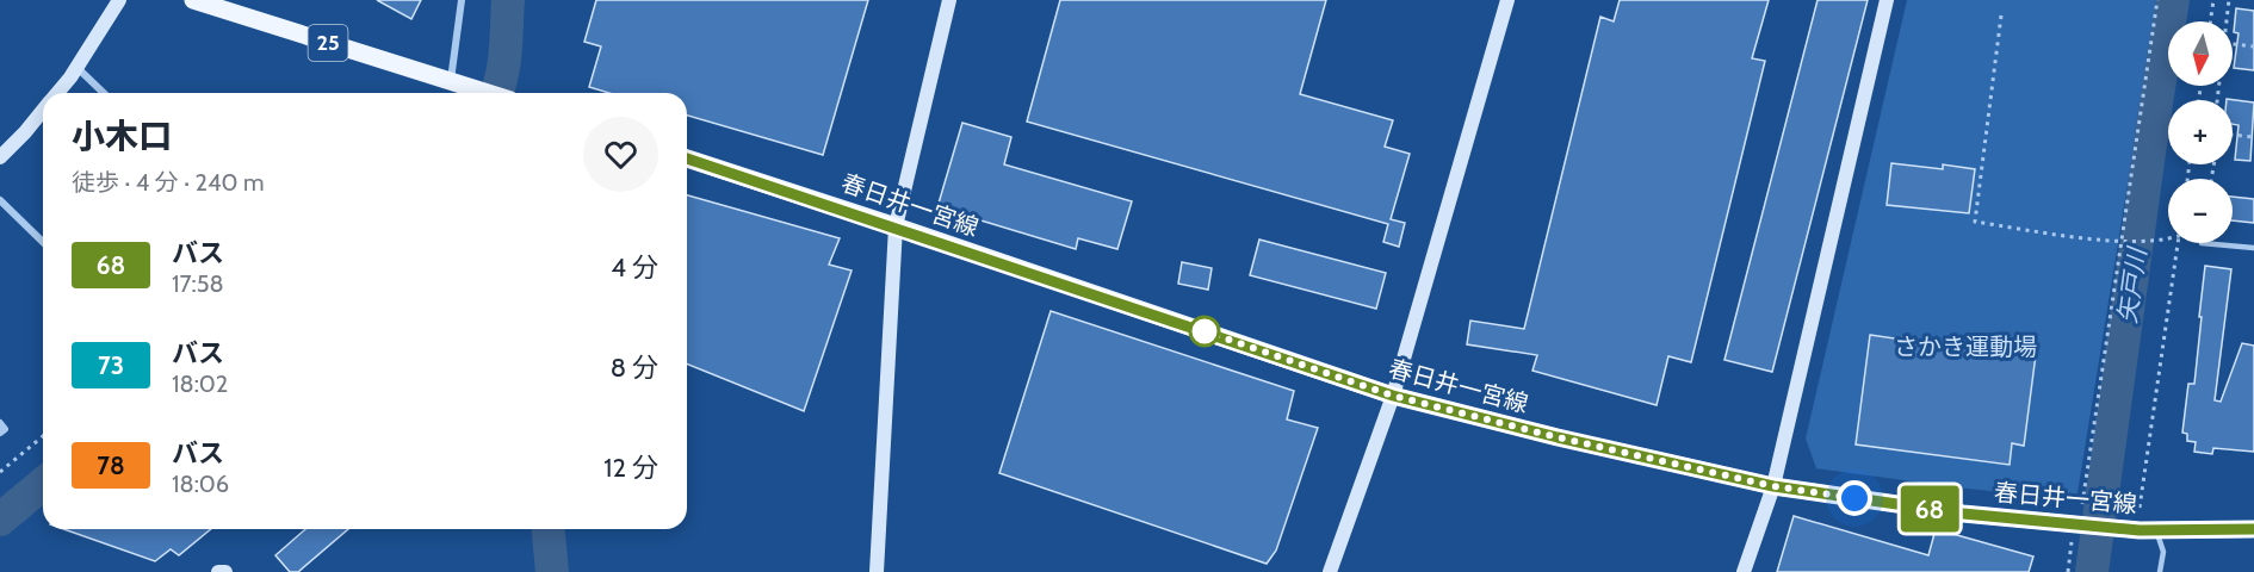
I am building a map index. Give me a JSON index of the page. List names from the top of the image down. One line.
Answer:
{"streets":{"main road":["25","春日井一宮線"]},"water":["矢戸川"],"parks":["さかき運動場"],"lines":["bus line 68"],"north":"bottom","page":{"on_map":"68","map_buttons":["+","−"],"heading":["小木口","徒歩 · 4 分 · 240 m"],"list":[{"mark":"68","name":"バス","note":"17:58","value":"4 分"},{"mark":"73","name":"バス","note":"18:02","value":"8 分"},{"mark":"78","name":"バス","note":"18:06","value":"12 分"}]}}
